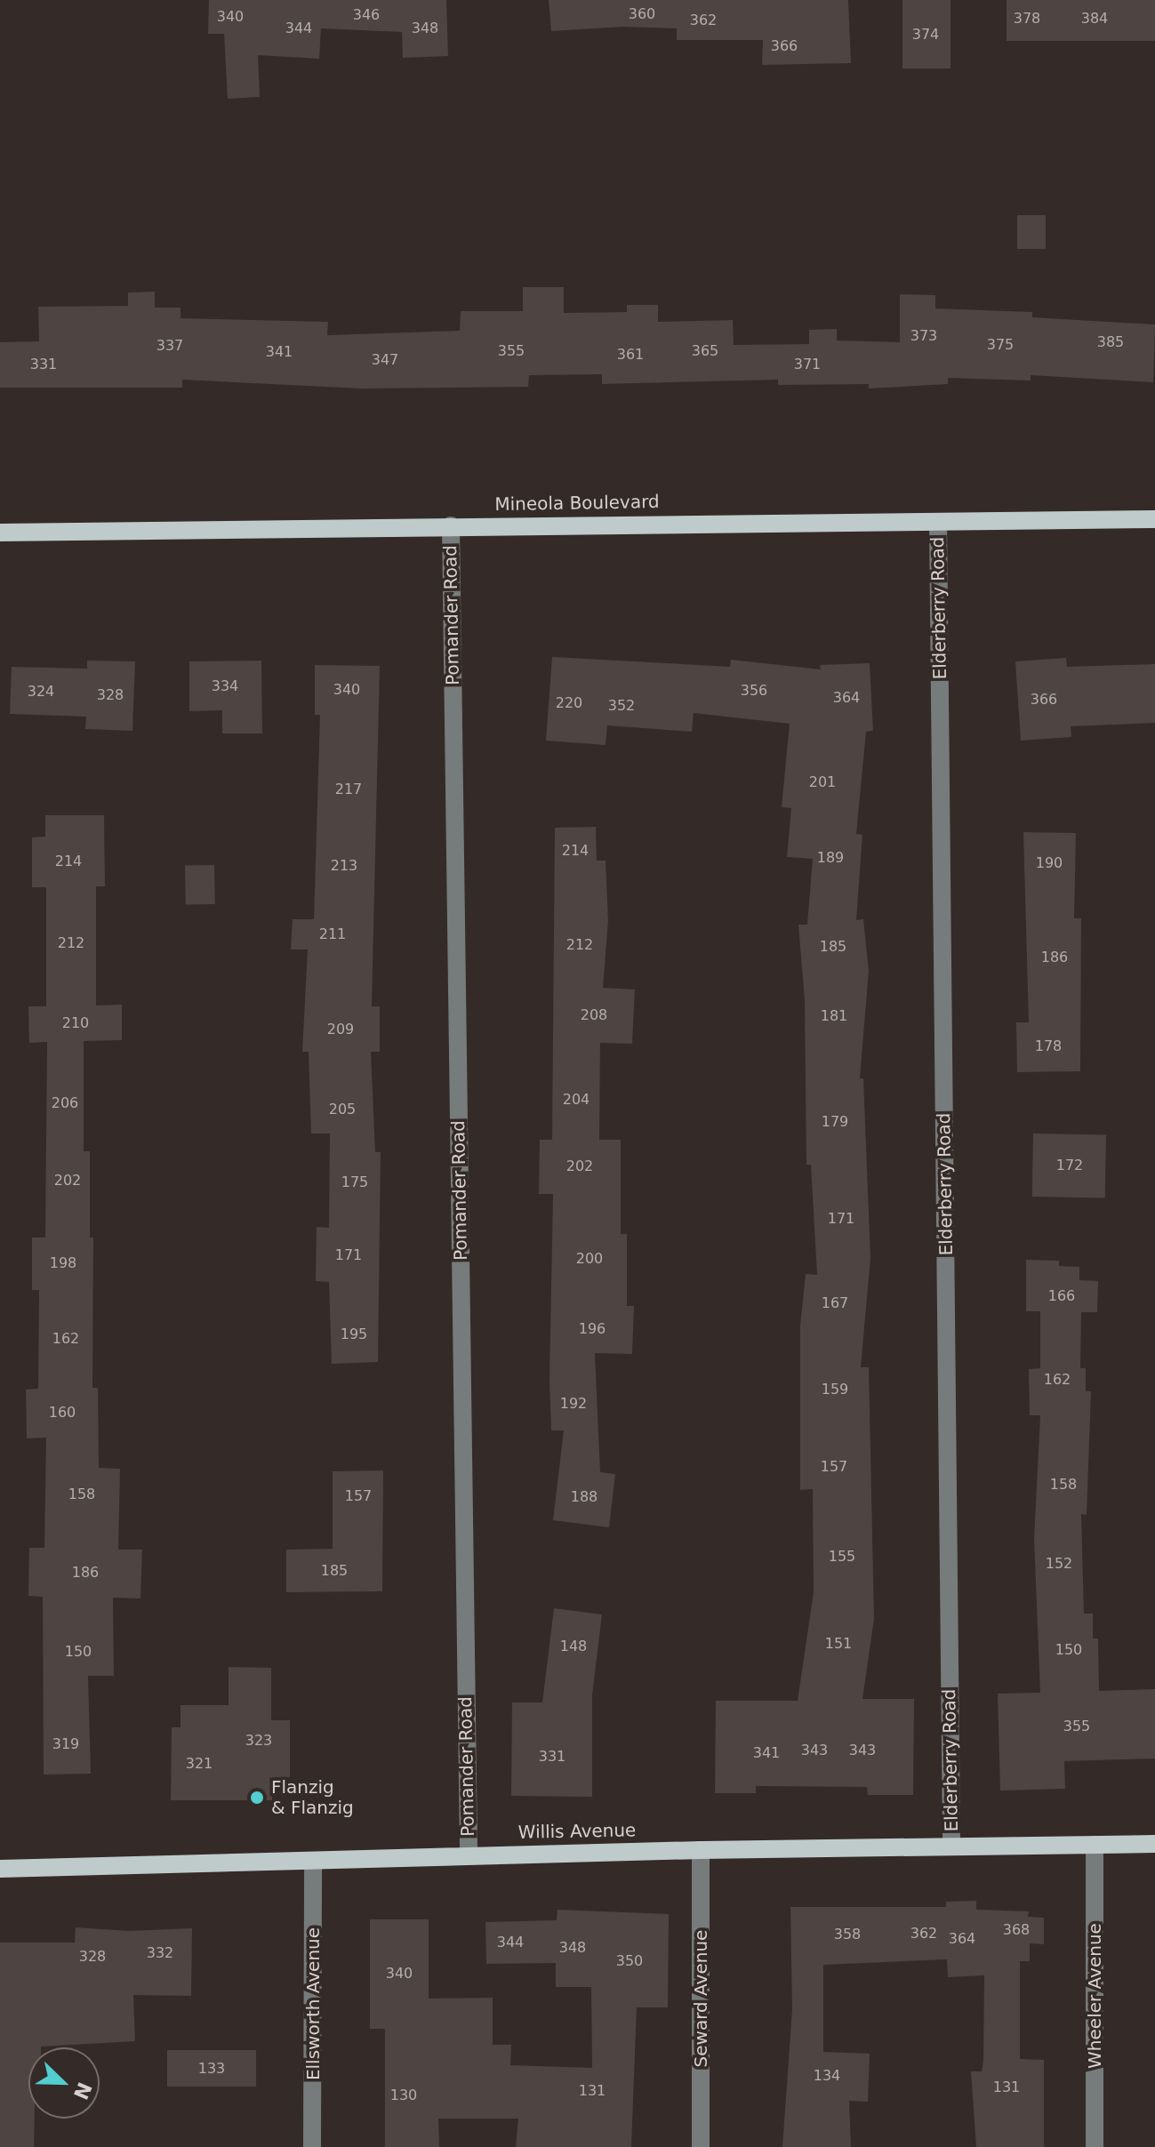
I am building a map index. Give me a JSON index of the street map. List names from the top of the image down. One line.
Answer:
{"streets":{"main road":["Mineola Boulevard","Willis Avenue"],"street":["Elderberry Road","Pomander Road","Wheeler Avenue","Seward Avenue","Ellsworth Avenue"]},"crossings":[["Mineola Boulevard","Elderberry Road"],["Mineola Boulevard","Pomander Road"],["Elderberry Road","Willis Avenue"],["Pomander Road","Willis Avenue"],["Willis Avenue","Wheeler Avenue"],["Willis Avenue","Seward Avenue"],["Willis Avenue","Ellsworth Avenue"]],"places":["Flanzig & Flanzig"],"house_numbers":["360","346","340","378","384","362","344","348","374","366","373","385","375","337","355","365","341","361","347","331","371","334","340","356","324","328","364","366","220","352","201","217","214","189","214","190","213","211","212","212","185","186","208","181","210","209","178","204","206","205","179","172","202","202","175","171","171","200","198","166","167","196","195","162","162","159","192","160","157","158","158","157","188","155","152","185","186","151","148","150","150","355","323","319","343","343","341","331","321","368","362","358","364","344","348","332","328","350","340","133","134","131","131","130"],"north":"bottom right"}
